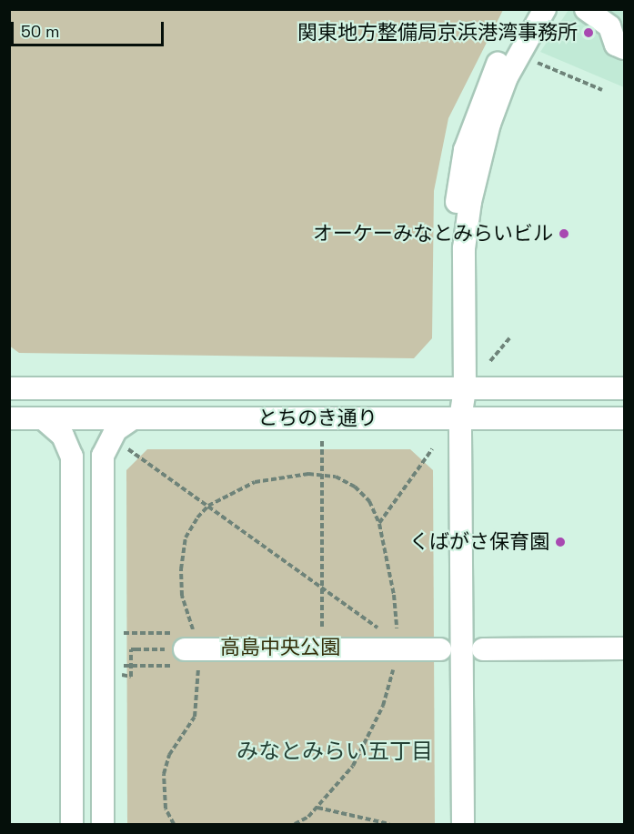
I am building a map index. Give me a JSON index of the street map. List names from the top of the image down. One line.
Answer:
{"streets":{"street":["とちのき通り"]},"districts":["みなとみらい五丁目"],"parks":["高島中央公園"],"places":["関東地方整備局京浜港湾事務所","オーケーみなとみらいビル","くばがさ保育園"],"scale_bar":"50 m"}
